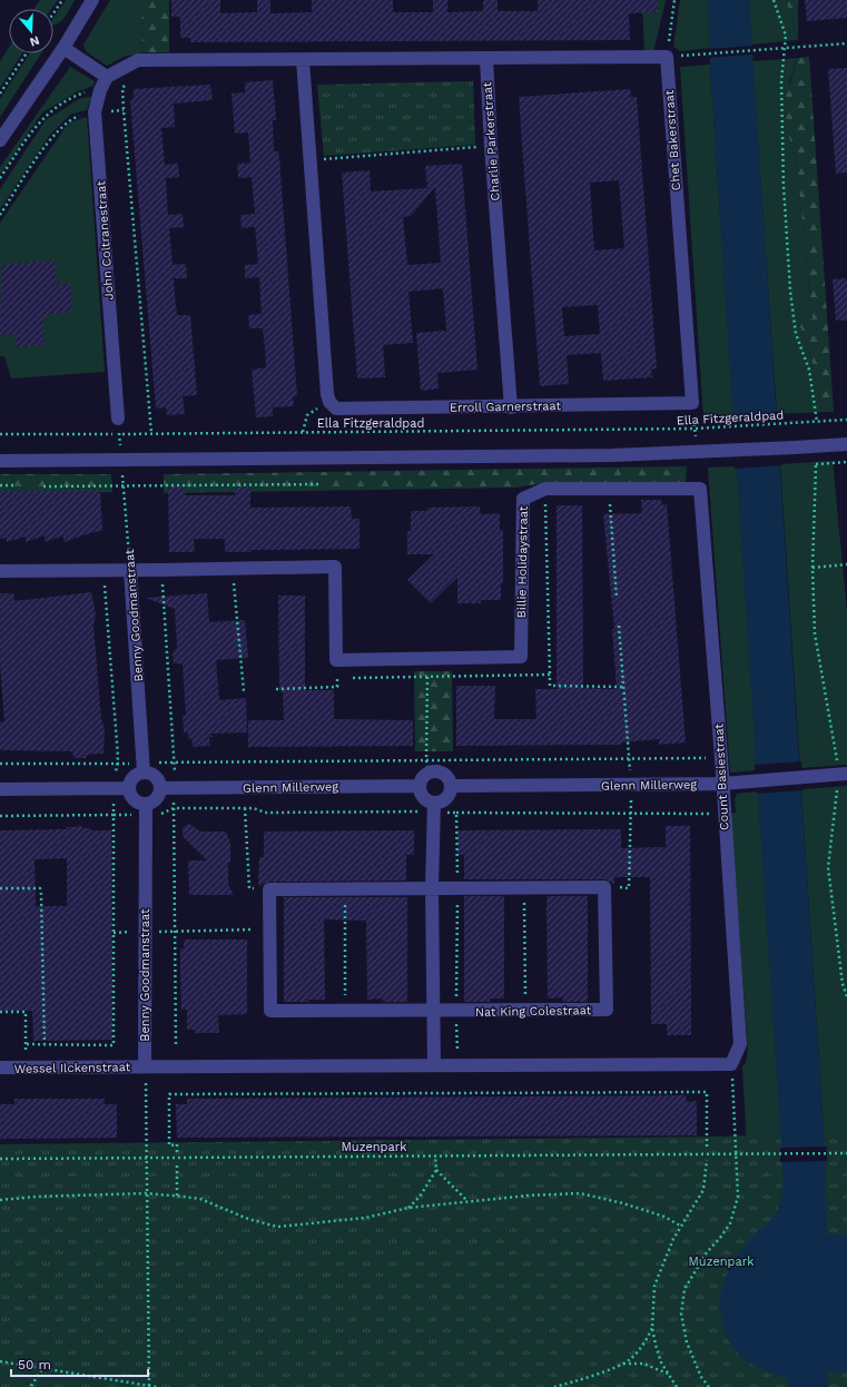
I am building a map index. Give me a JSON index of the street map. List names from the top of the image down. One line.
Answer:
{"streets":{"street":["Chet Bakerstraat","Charlie Parkerstraat","John Coltranestraat","Erroll Garnerstraat","Billie Holidaystraat","Benny Goodmanstraat","Count Basiestraat","Glenn Millerweg","Nat King Colestraat","Wessel Ilckenstraat"],"path":["Ella Fitzgeraldpad","Muzenpark"]},"crossings":[["Chet Bakerstraat","Erroll Garnerstraat"],["Charlie Parkerstraat","Erroll Garnerstraat"],["Billie Holidaystraat","Benny Goodmanstraat"],["Billie Holidaystraat","Count Basiestraat"],["Benny Goodmanstraat","Wessel Ilckenstraat"],["Count Basiestraat","Glenn Millerweg"]],"parks":["Muzenpark"],"scale_bar":"50 m","north":"bottom"}
